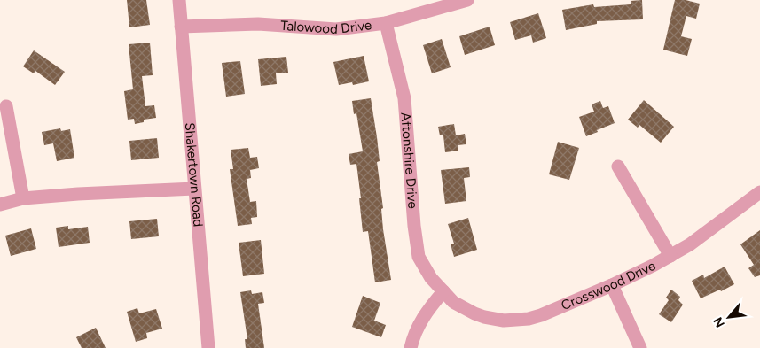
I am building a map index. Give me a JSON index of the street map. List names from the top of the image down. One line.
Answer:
{"streets":{"street":["Talowood Drive","Aftonshire Drive","Shakertown Road","Crosswood Drive"]},"crossings":[["Talowood Drive","Aftonshire Drive"],["Talowood Drive","Shakertown Road"],["Aftonshire Drive","Crosswood Drive"]],"north":"bottom left"}
